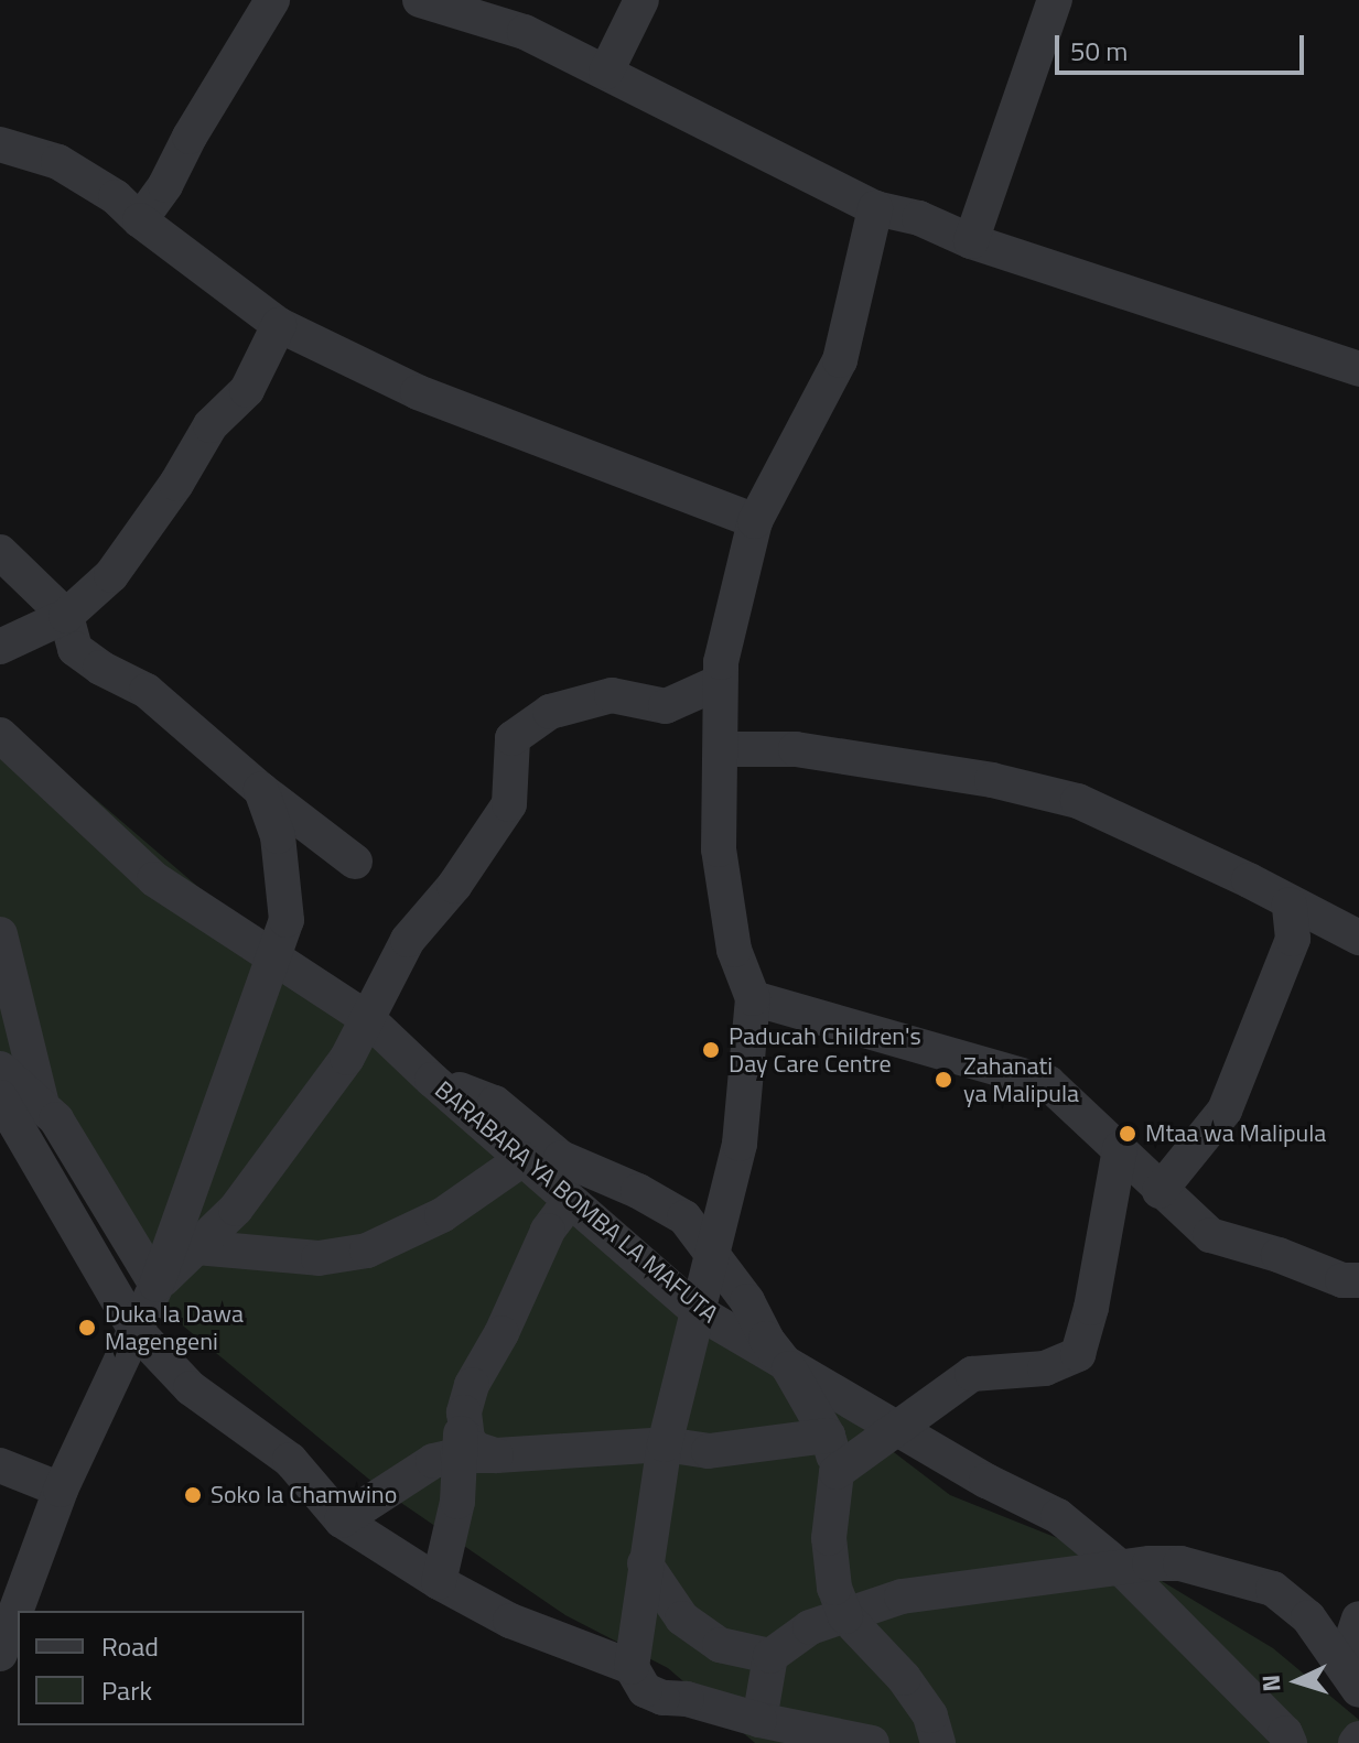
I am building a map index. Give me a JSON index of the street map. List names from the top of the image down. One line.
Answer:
{"streets":{"street":["BARABARA YA BOMBA LA MAFUTA"]},"places":["Paducah Children's Day Care Centre","Zahanati ya Malipula","Mtaa wa Malipula","Duka la Dawa Magengeni","Soko la Chamwino"],"legend":["Road","Park"],"scale_bar":"50 m","north":"left"}
